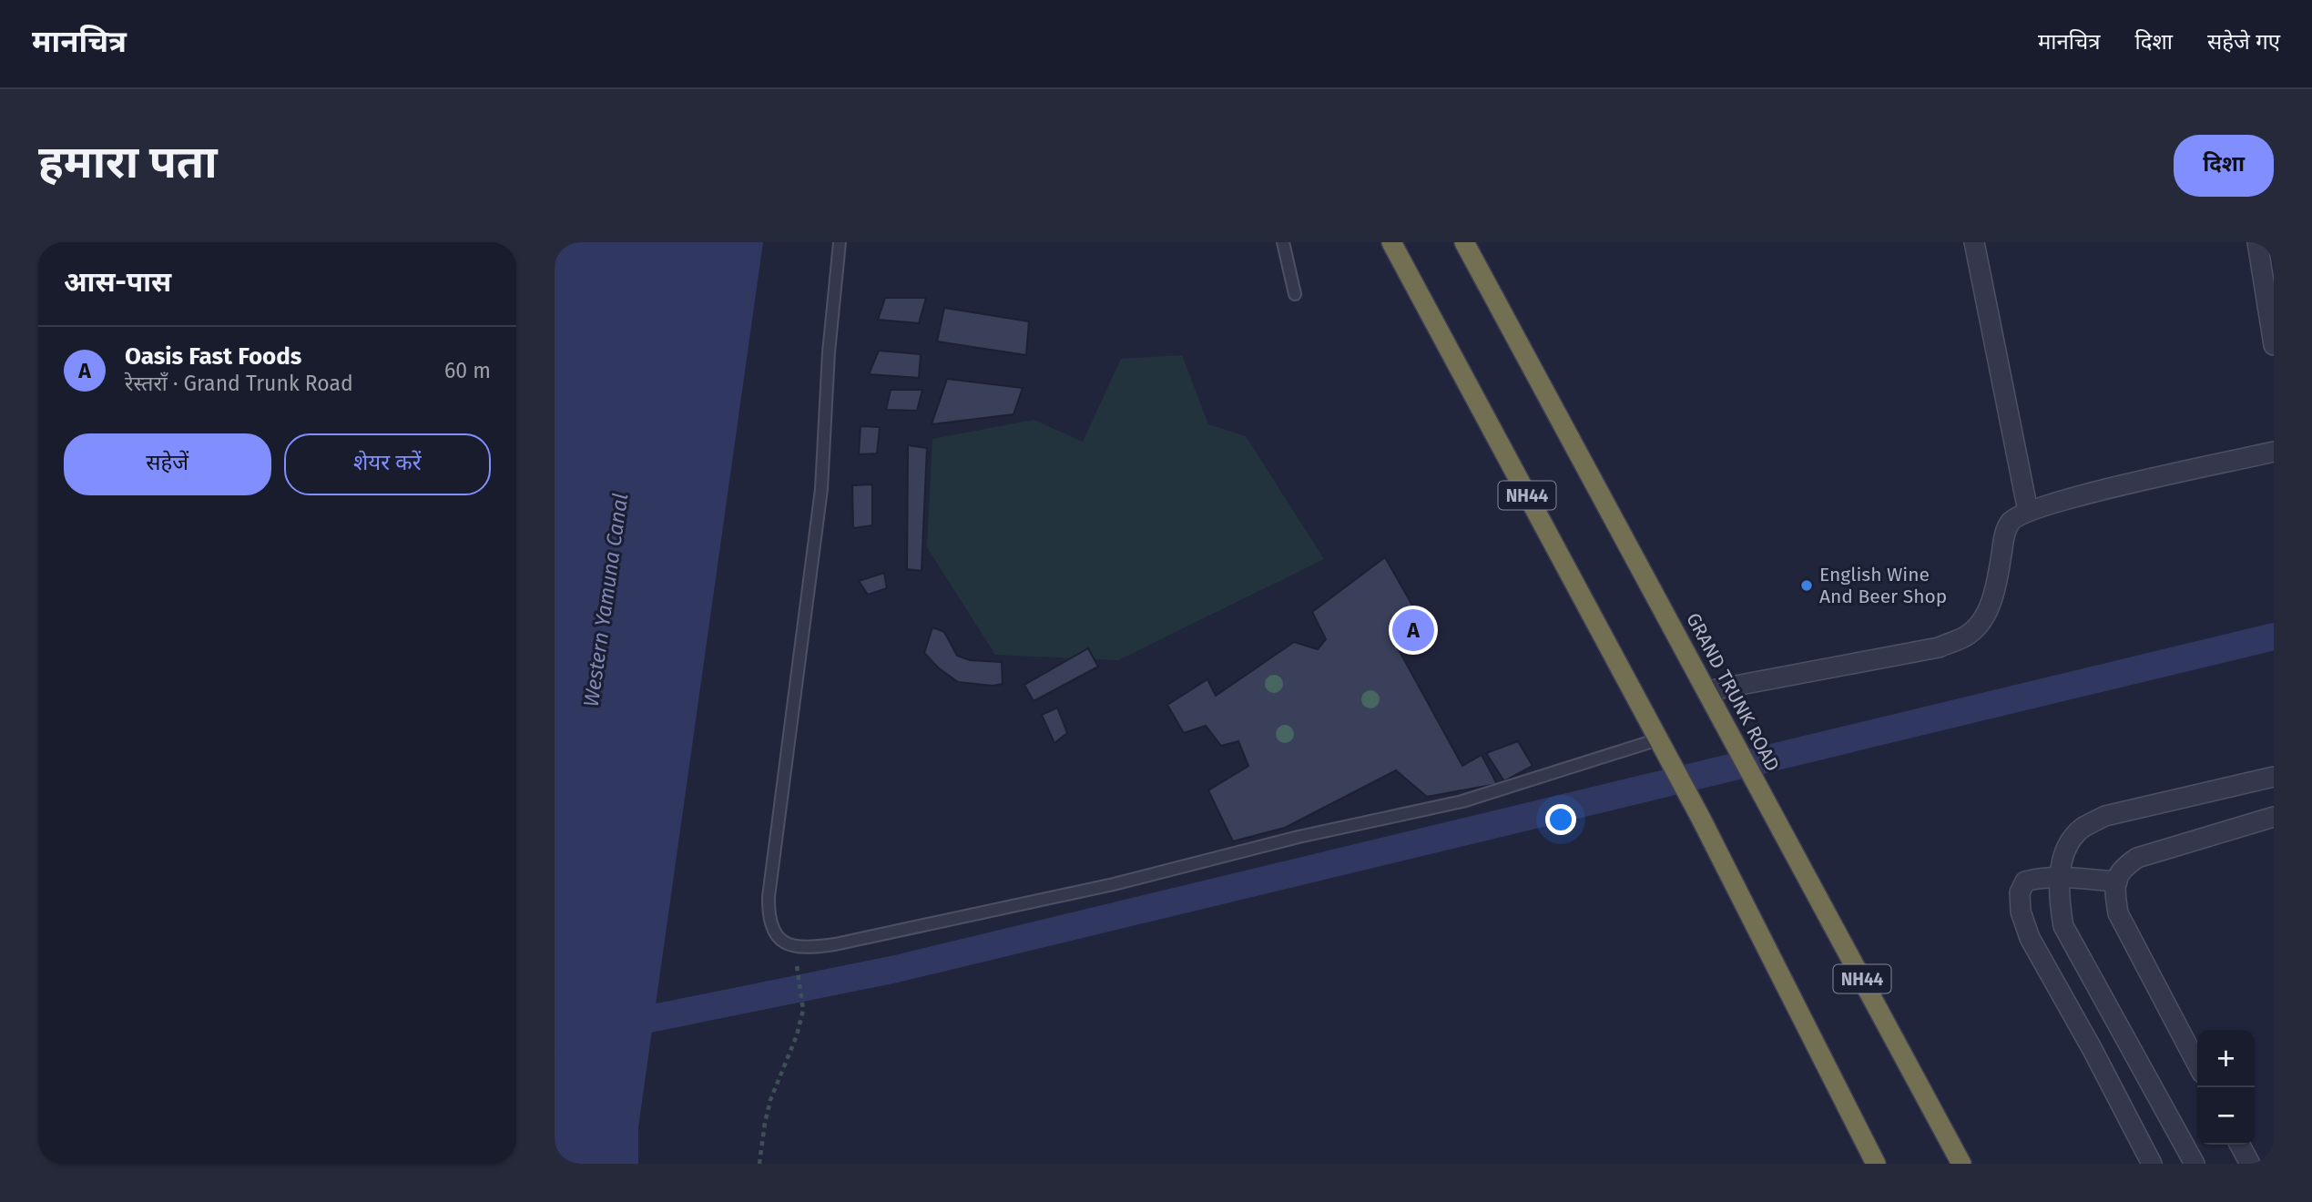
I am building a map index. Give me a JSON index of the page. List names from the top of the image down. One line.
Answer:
{"streets":{"highway":["NH44","GRAND TRUNK ROAD"]},"water":["Western Yamuna Canal"],"places":["English Wine And Beer Shop"],"page":{"header":"मानचित्र","nav":["मानचित्र","दिशा","सहेजे गए"],"buttons":["दिशा",["सहेजें","शेयर करें"]],"title":"हमारा पता","heading":"आस-पास","list":[{"mark":"A","name":"Oasis Fast Foods","note":"रेस्तराँ · Grand Trunk Road","value":"60 m"}],"pins":"A","map_buttons":["+","−"]}}
